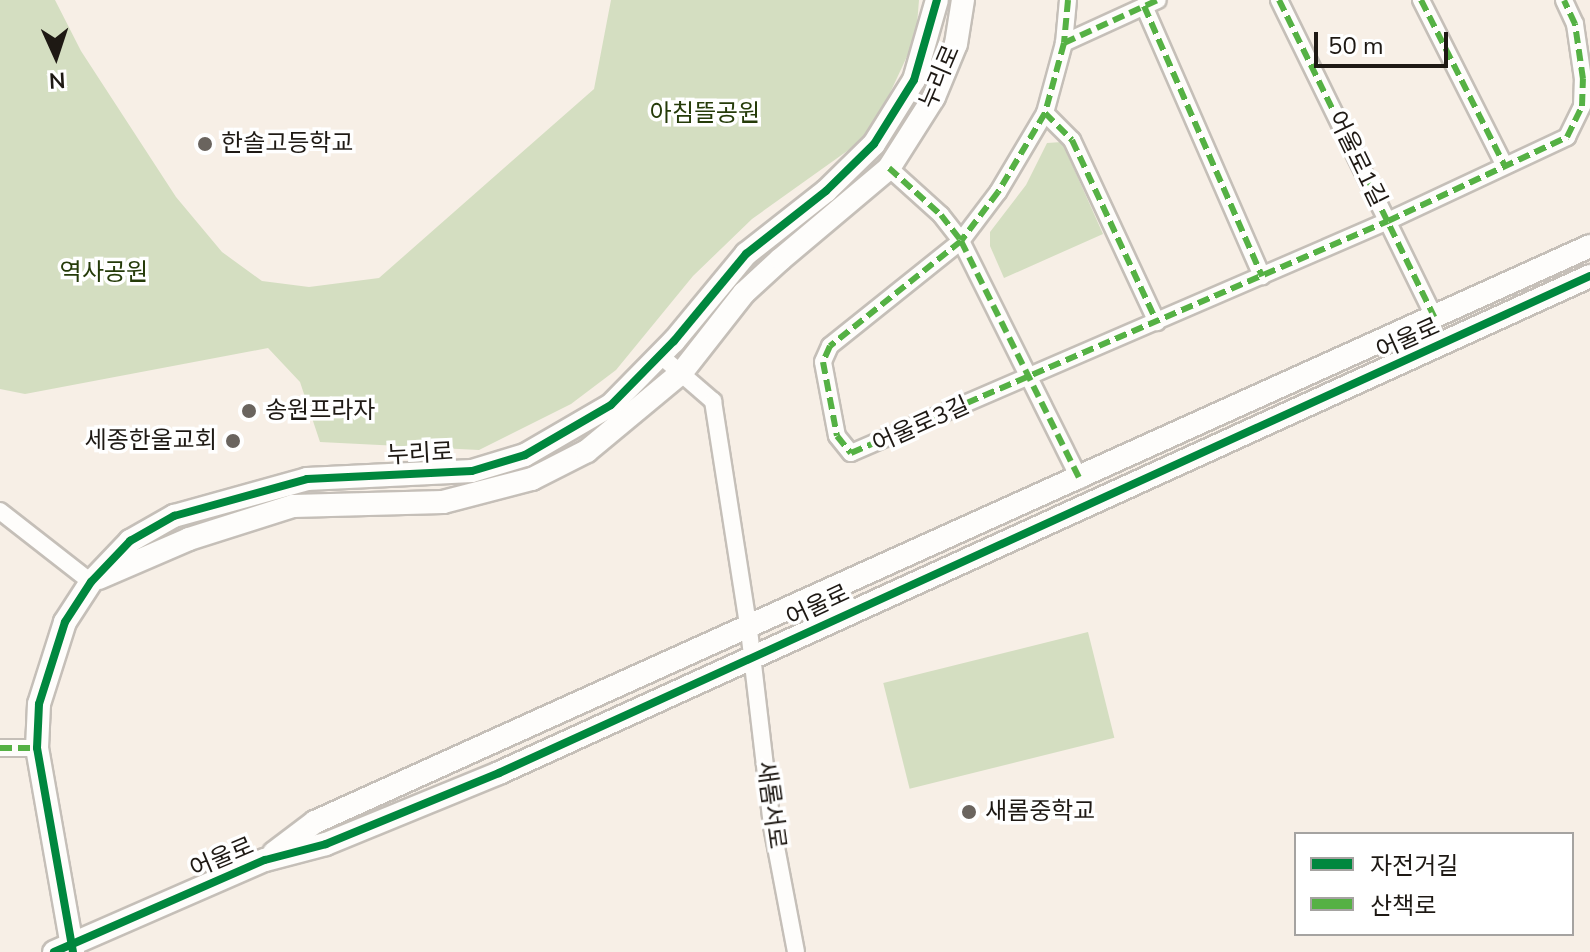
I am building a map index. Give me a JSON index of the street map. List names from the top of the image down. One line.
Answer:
{"streets":{"street":["누리로","어울로1길","어울로","어울로3길","새롬서로"]},"crossings":[["누리로","어울로"],["누리로","새롬서로"],["어울로1길","어울로"],["어울로1길","어울로3길"],["어울로","새롬서로"]],"parks":["아침뜰공원","역사공원"],"places":["한솔고등학교","송원프라자","세종한울교회","새롬중학교"],"legend":["자전거길","산책로"],"scale_bar":"50 m","north":"bottom"}
